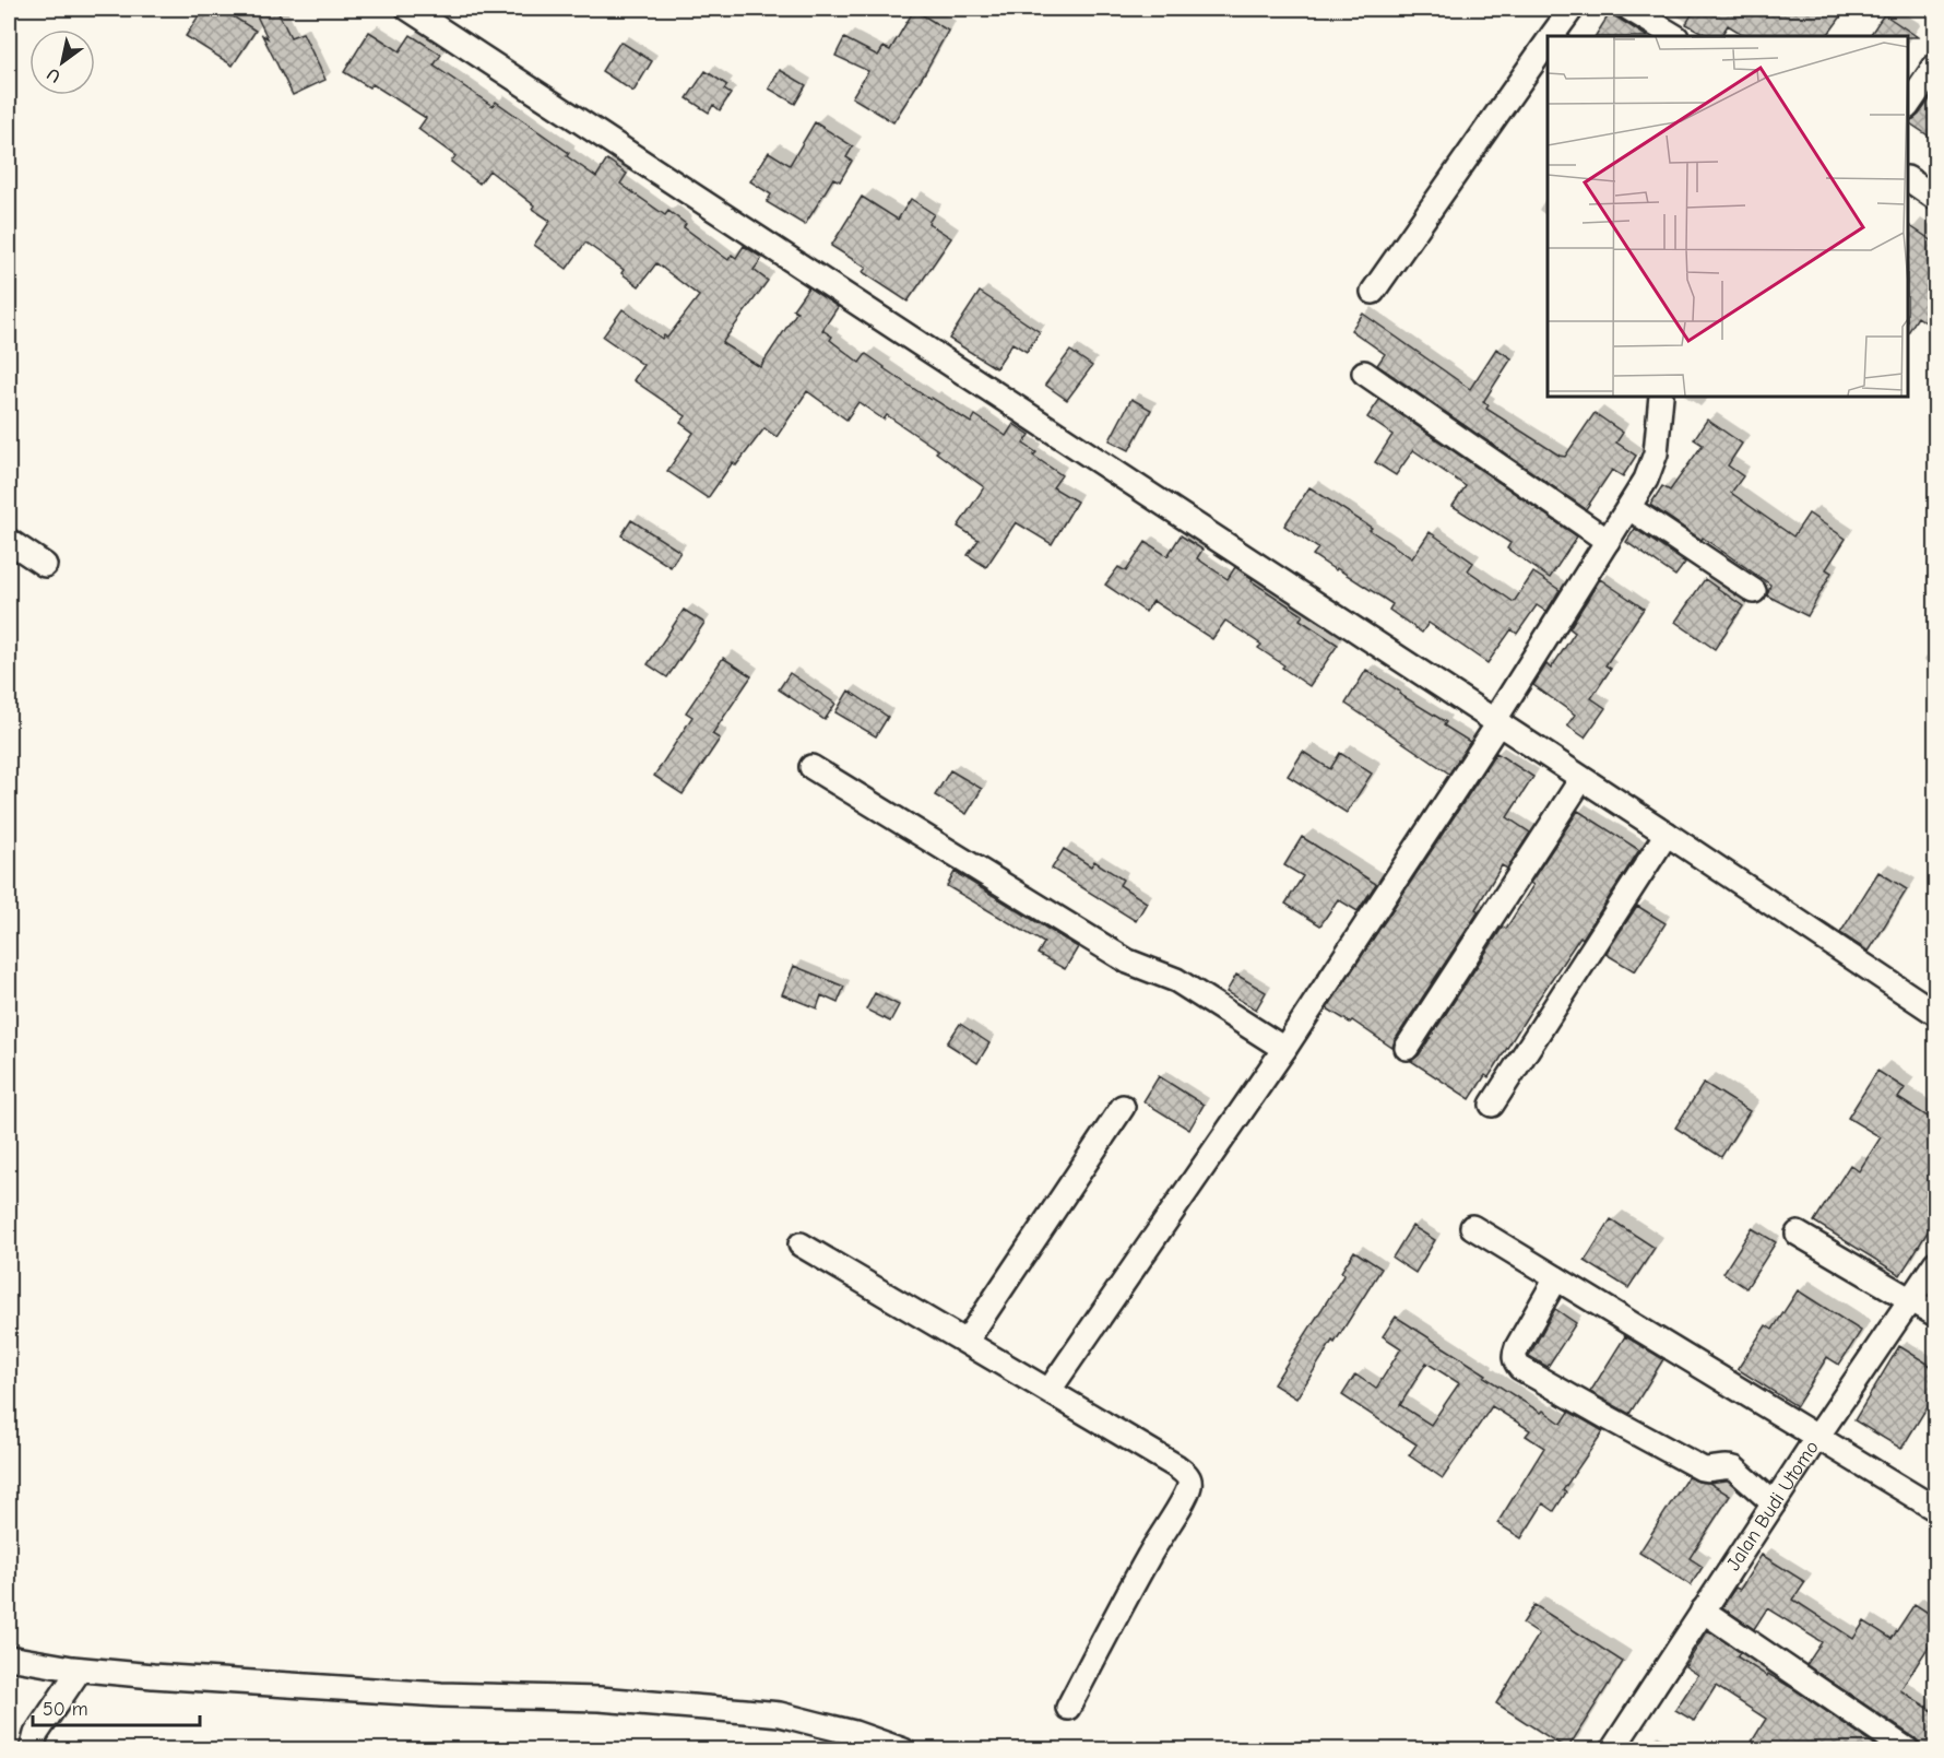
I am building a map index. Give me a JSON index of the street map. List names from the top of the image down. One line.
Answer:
{"streets":{"street":["Jalan Budi Utomo"]},"scale_bar":"50 m","north":"bottom left"}
